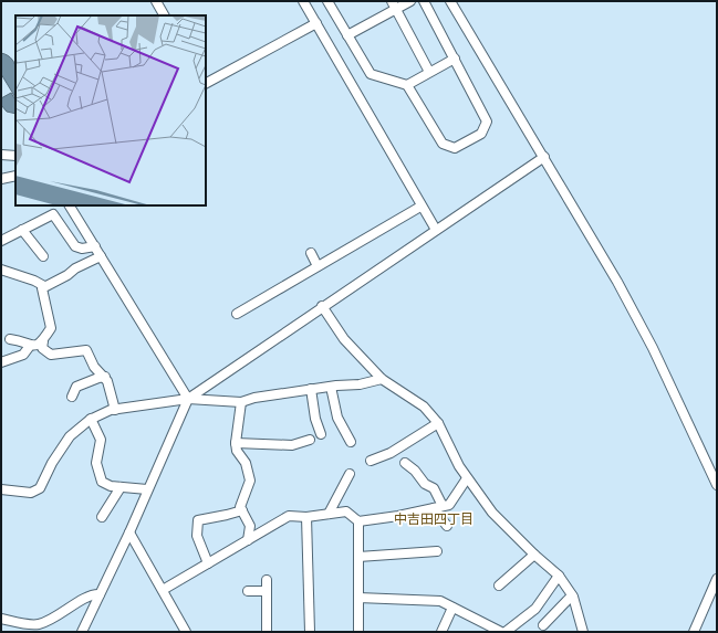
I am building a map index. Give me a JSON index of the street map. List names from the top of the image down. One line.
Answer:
{"districts":["中吉田四丁目"]}
